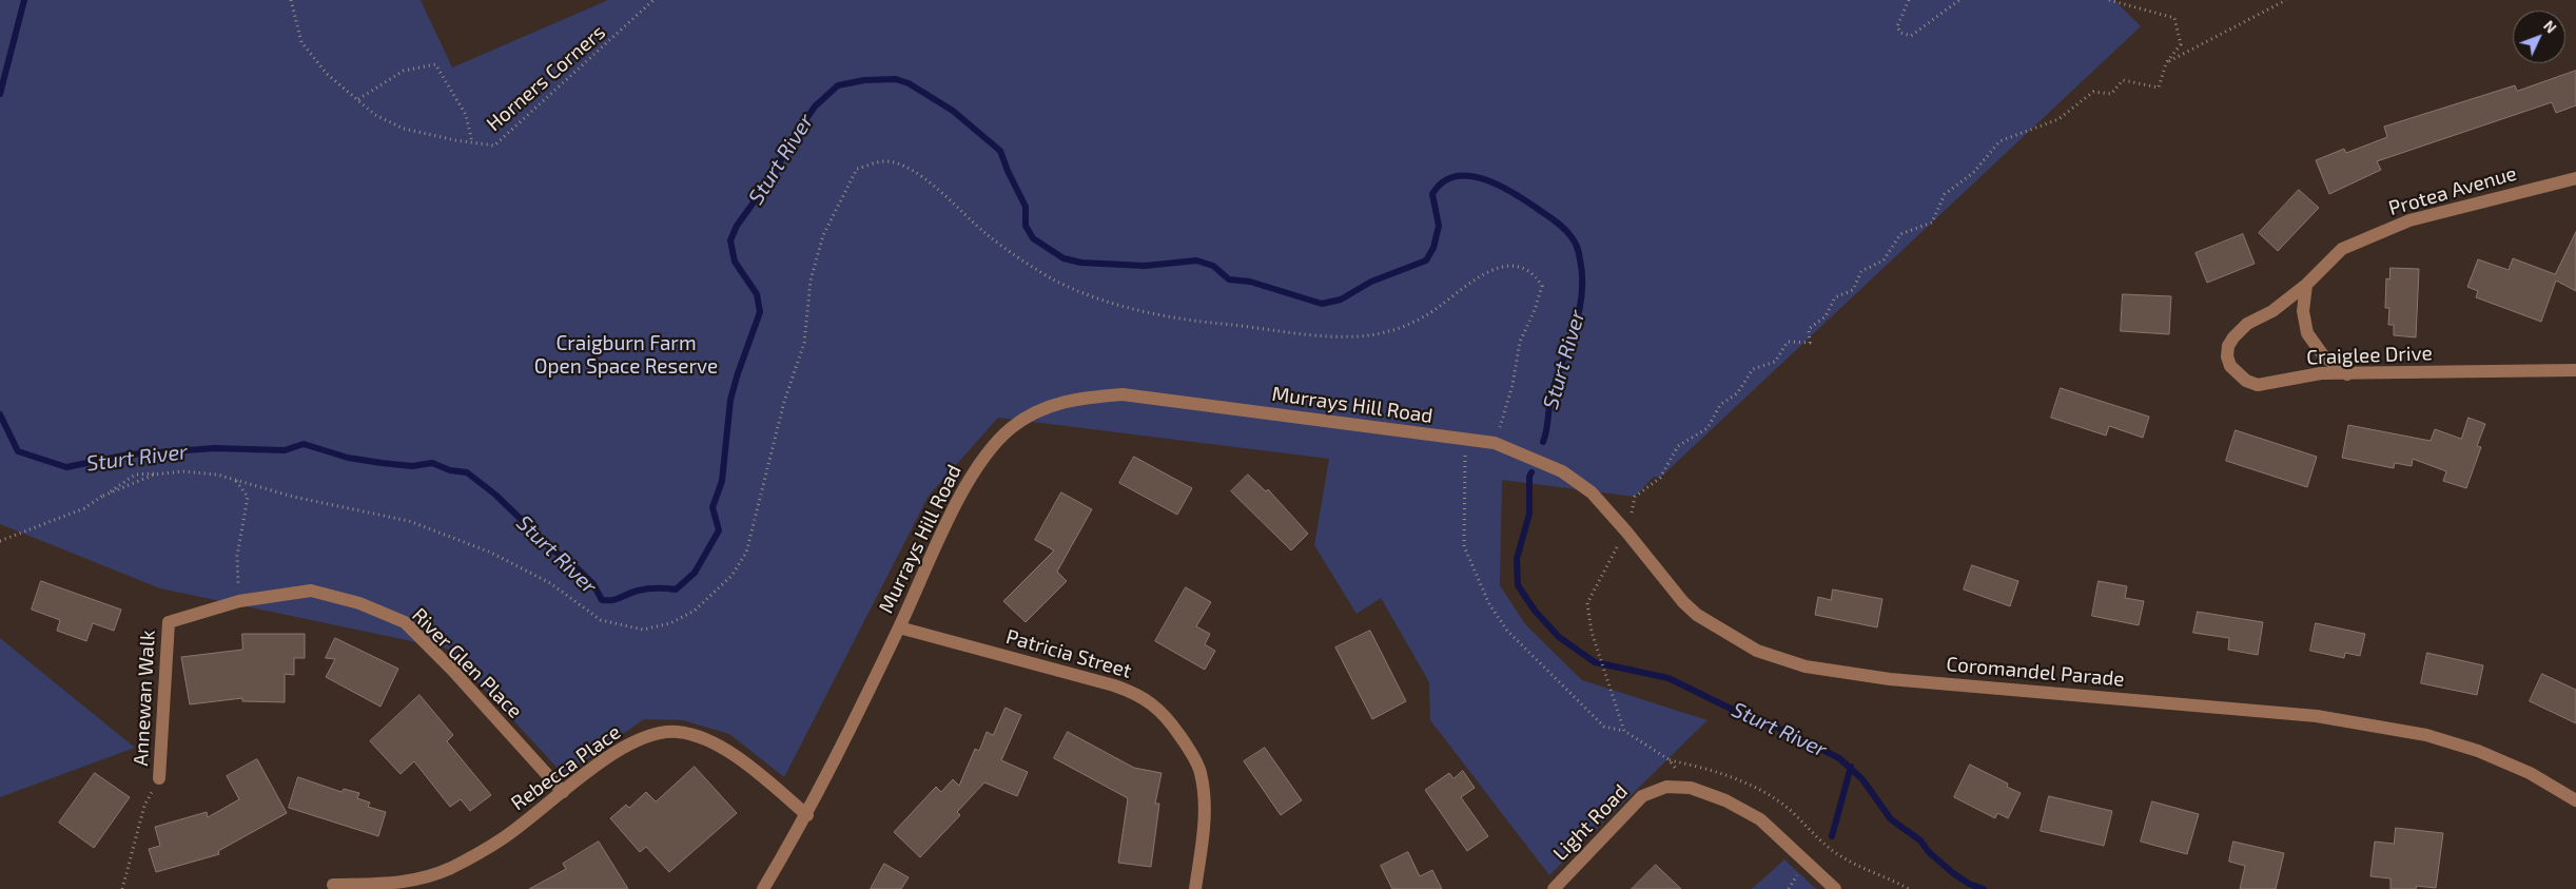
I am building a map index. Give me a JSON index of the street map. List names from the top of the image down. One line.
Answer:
{"streets":{"street":["Protea Avenue","Craiglee Drive","Murrays Hill Road","Patricia Street","River Glen Place","Coromandel Parade","Annewan Walk","Rebecca Place","Light Road"],"path":["Horners Corners"]},"crossings":[["Protea Avenue","Craiglee Drive"],["Murrays Hill Road","Patricia Street"],["Murrays Hill Road","Coromandel Parade"],["Murrays Hill Road","Rebecca Place"],["River Glen Place","Annewan Walk"],["River Glen Place","Rebecca Place"]],"water":["Sturt River"],"parks":["Craigburn Farm Open Space Reserve"],"north":"top right"}
